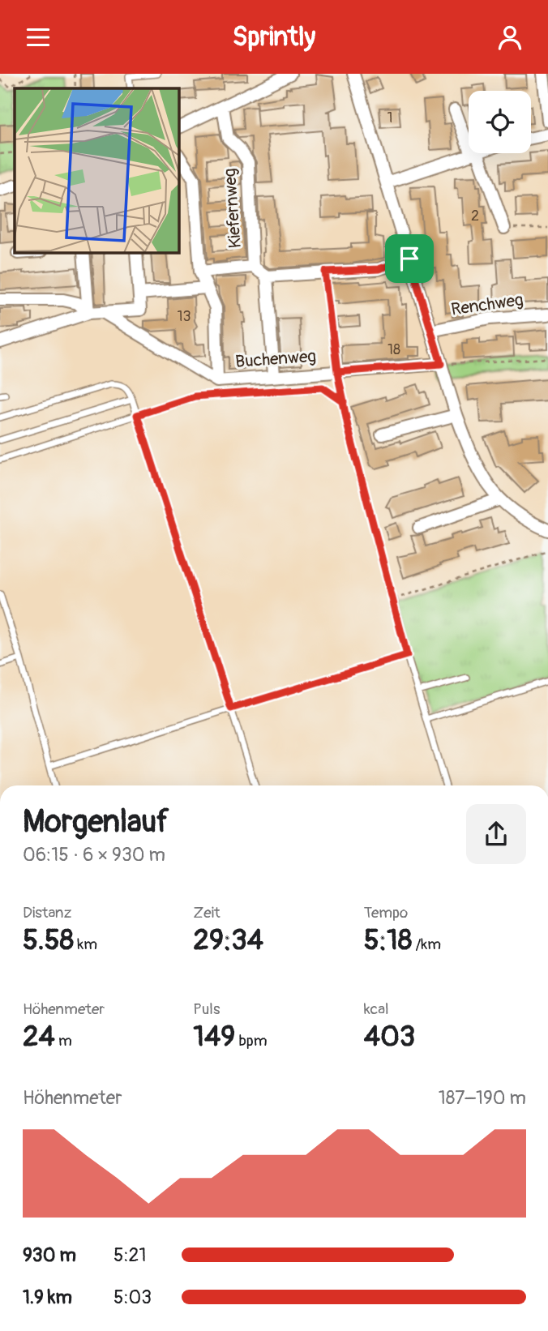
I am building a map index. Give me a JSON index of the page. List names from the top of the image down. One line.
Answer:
{"streets":{"street":["Kiefernweg","Renchweg","Buchenweg"]},"house_numbers":["1","2","13","18"],"page":{"header":"Sprintly","heading":["Morgenlauf","06:15 · 6 × 930 m"],"stats":[["Distanz","5.58 km"],["Zeit","29:34"],["Tempo","5:18 /km"],["Höhenmeter","24 m"],["Puls","149 bpm"],["kcal","403"]],"chart":["Höhenmeter","187–190 m"],"list":[{"name":"930 m","note":"5:21"},{"name":"1.9 km","note":"5:03"}]}}
